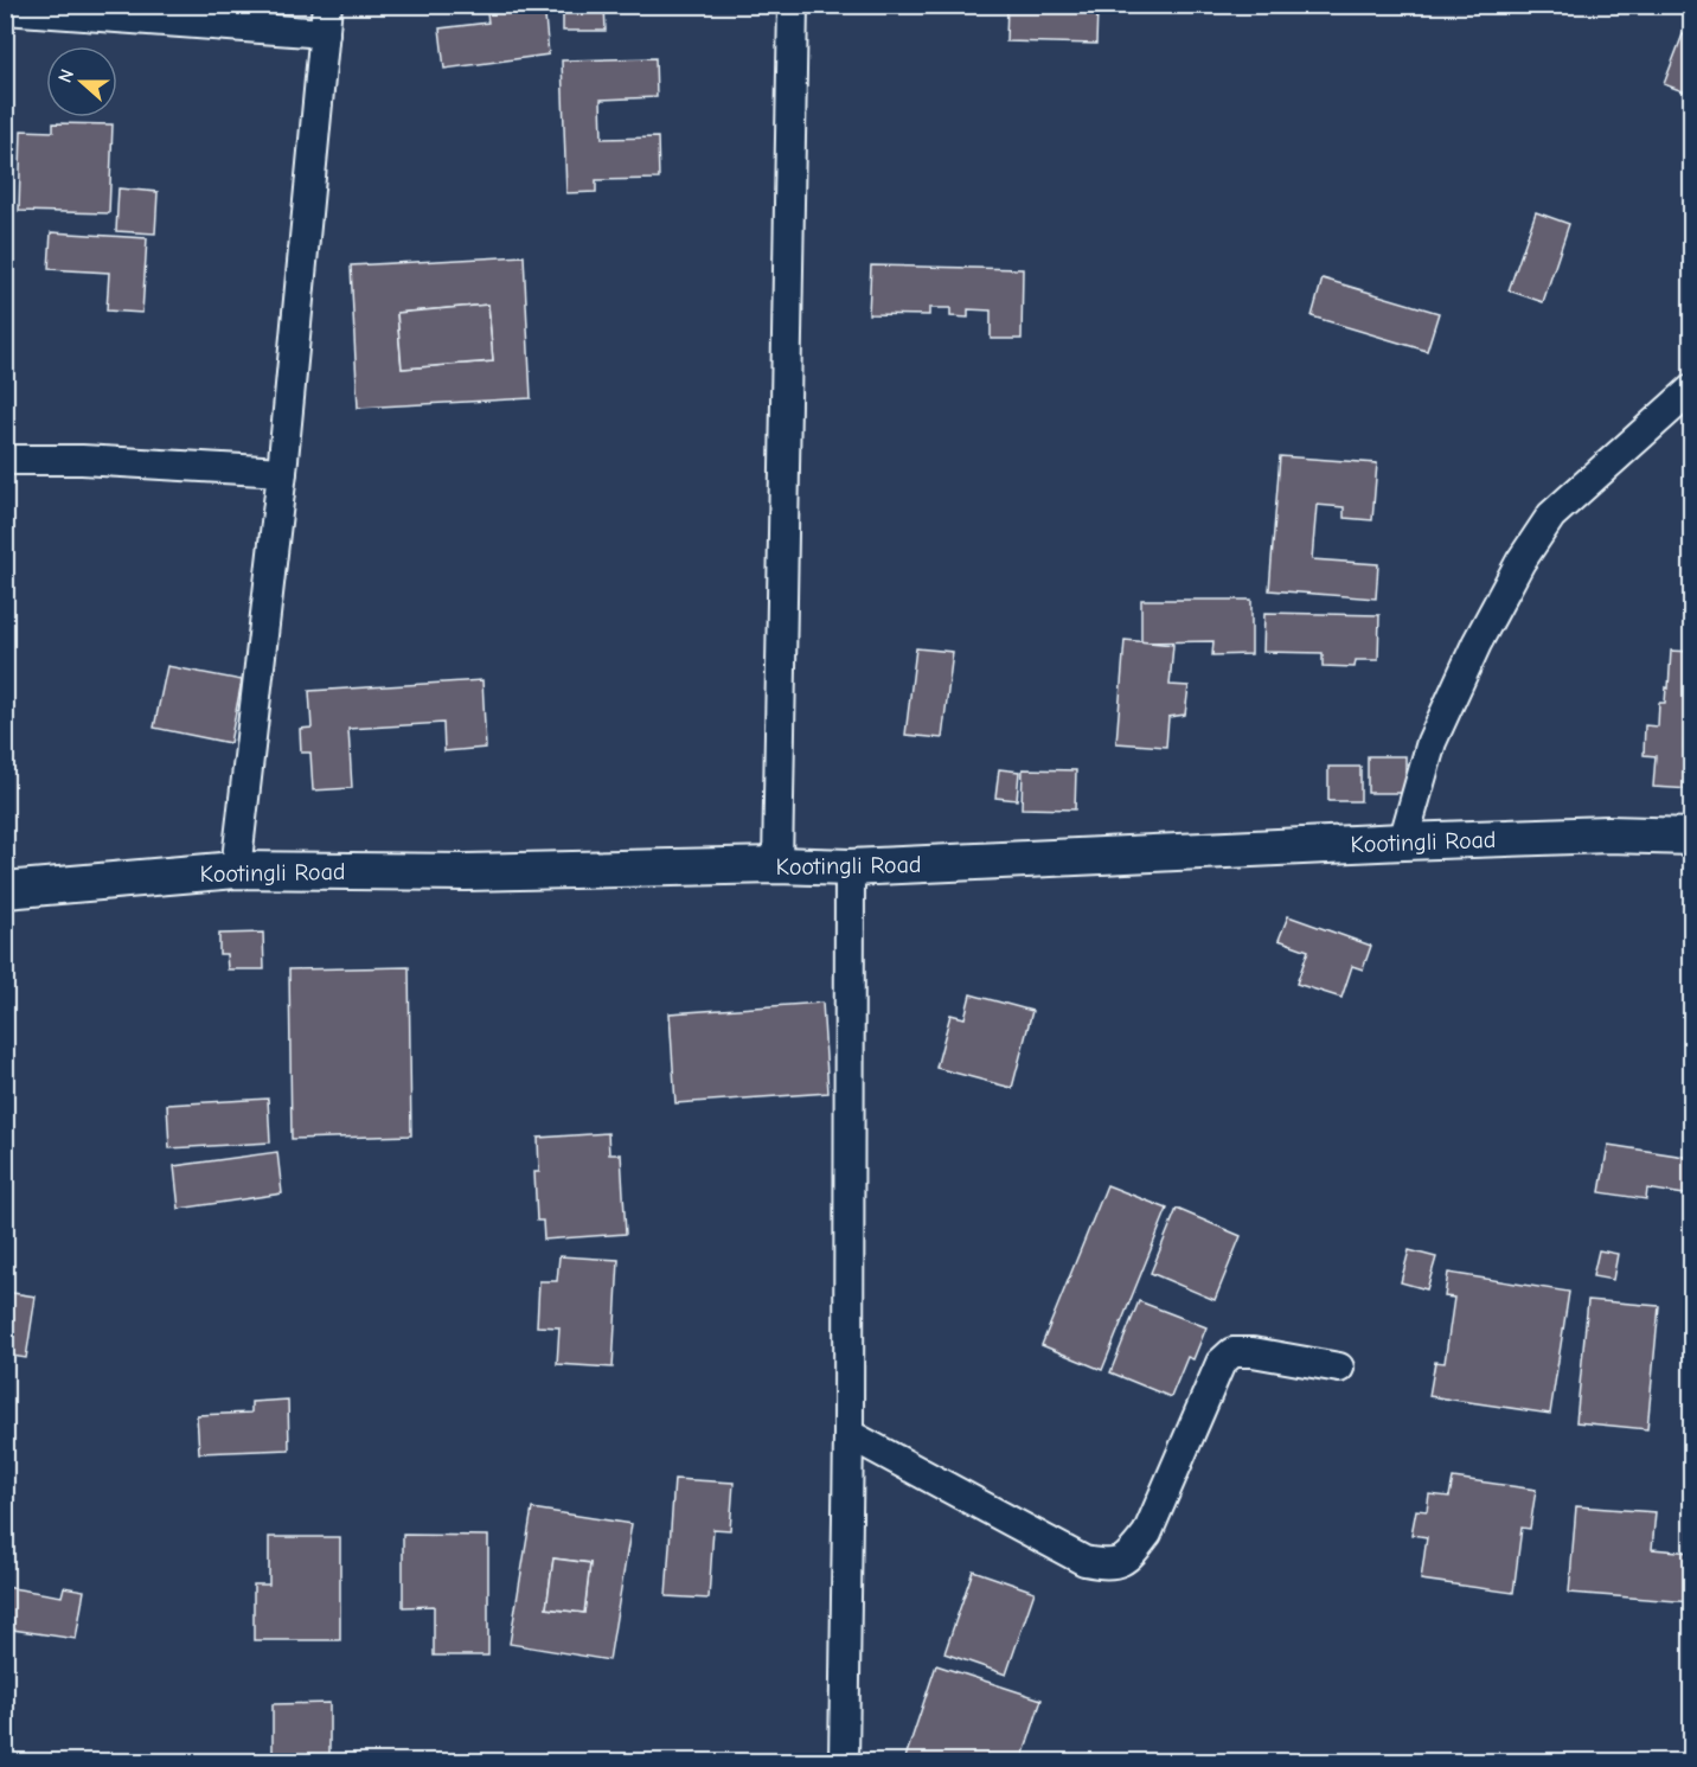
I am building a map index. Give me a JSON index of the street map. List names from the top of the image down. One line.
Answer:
{"streets":{"street":["Kootingli Road"]},"north":"left"}
